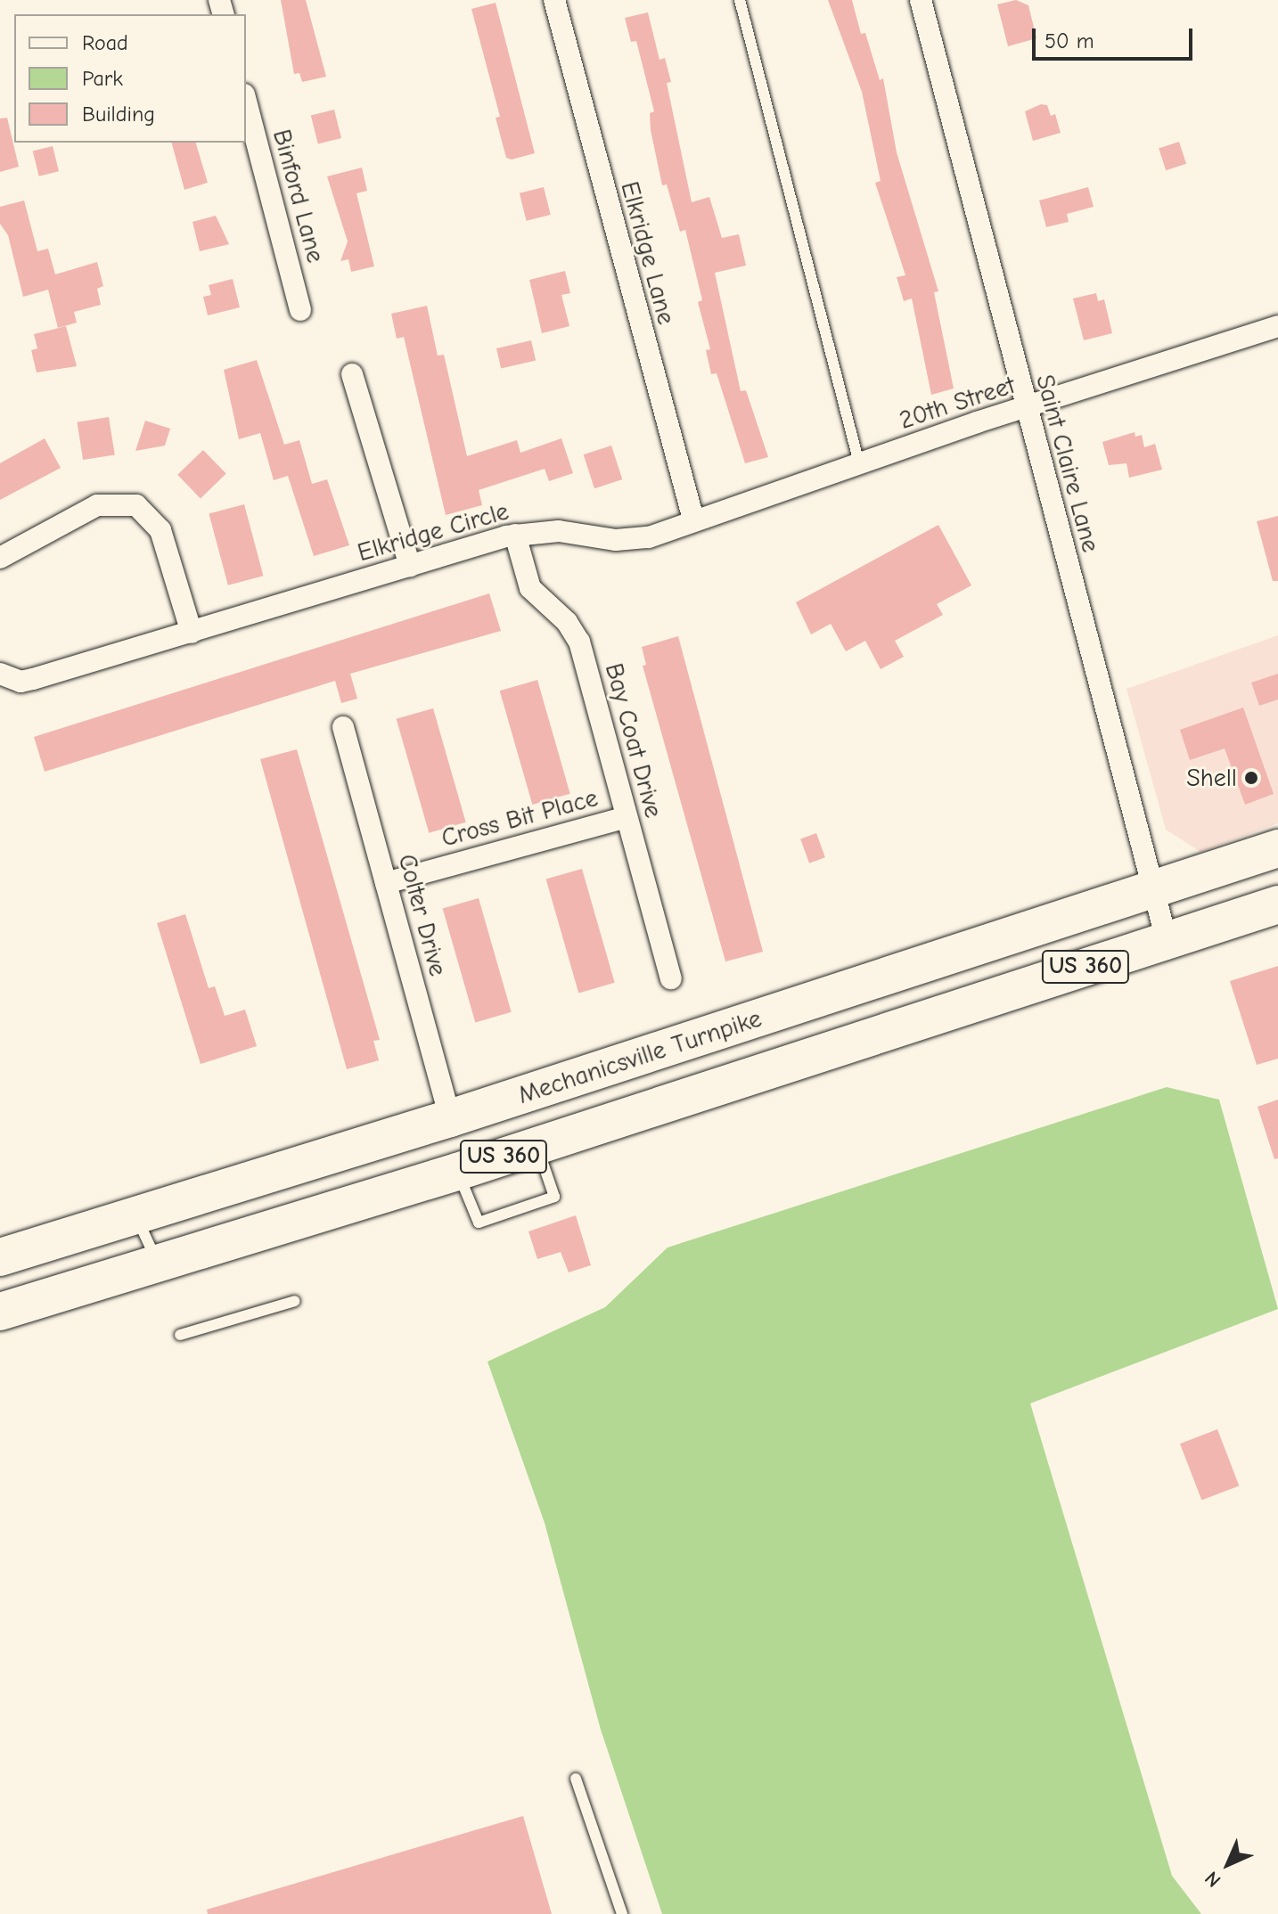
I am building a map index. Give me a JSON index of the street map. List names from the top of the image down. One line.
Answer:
{"streets":{"highway":["US 360","Mechanicsville Turnpike"],"street":["Binford Lane","Elkridge Lane","20th Street","Saint Claire Lane","Elkridge Circle","Bay Coat Drive","Cross Bit Place","Colter Drive"]},"crossings":[["Elkridge Lane","20th Street"],["Elkridge Lane","Elkridge Circle"],["20th Street","Saint Claire Lane"],["20th Street","Elkridge Circle"],["Saint Claire Lane","US 360"],["Saint Claire Lane","Mechanicsville Turnpike"],["Elkridge Circle","Bay Coat Drive"],["Bay Coat Drive","Cross Bit Place"],["Cross Bit Place","Colter Drive"],["Colter Drive","Mechanicsville Turnpike"]],"places":["Shell"],"legend":["Road","Park","Building"],"scale_bar":"50 m","north":"bottom left"}
